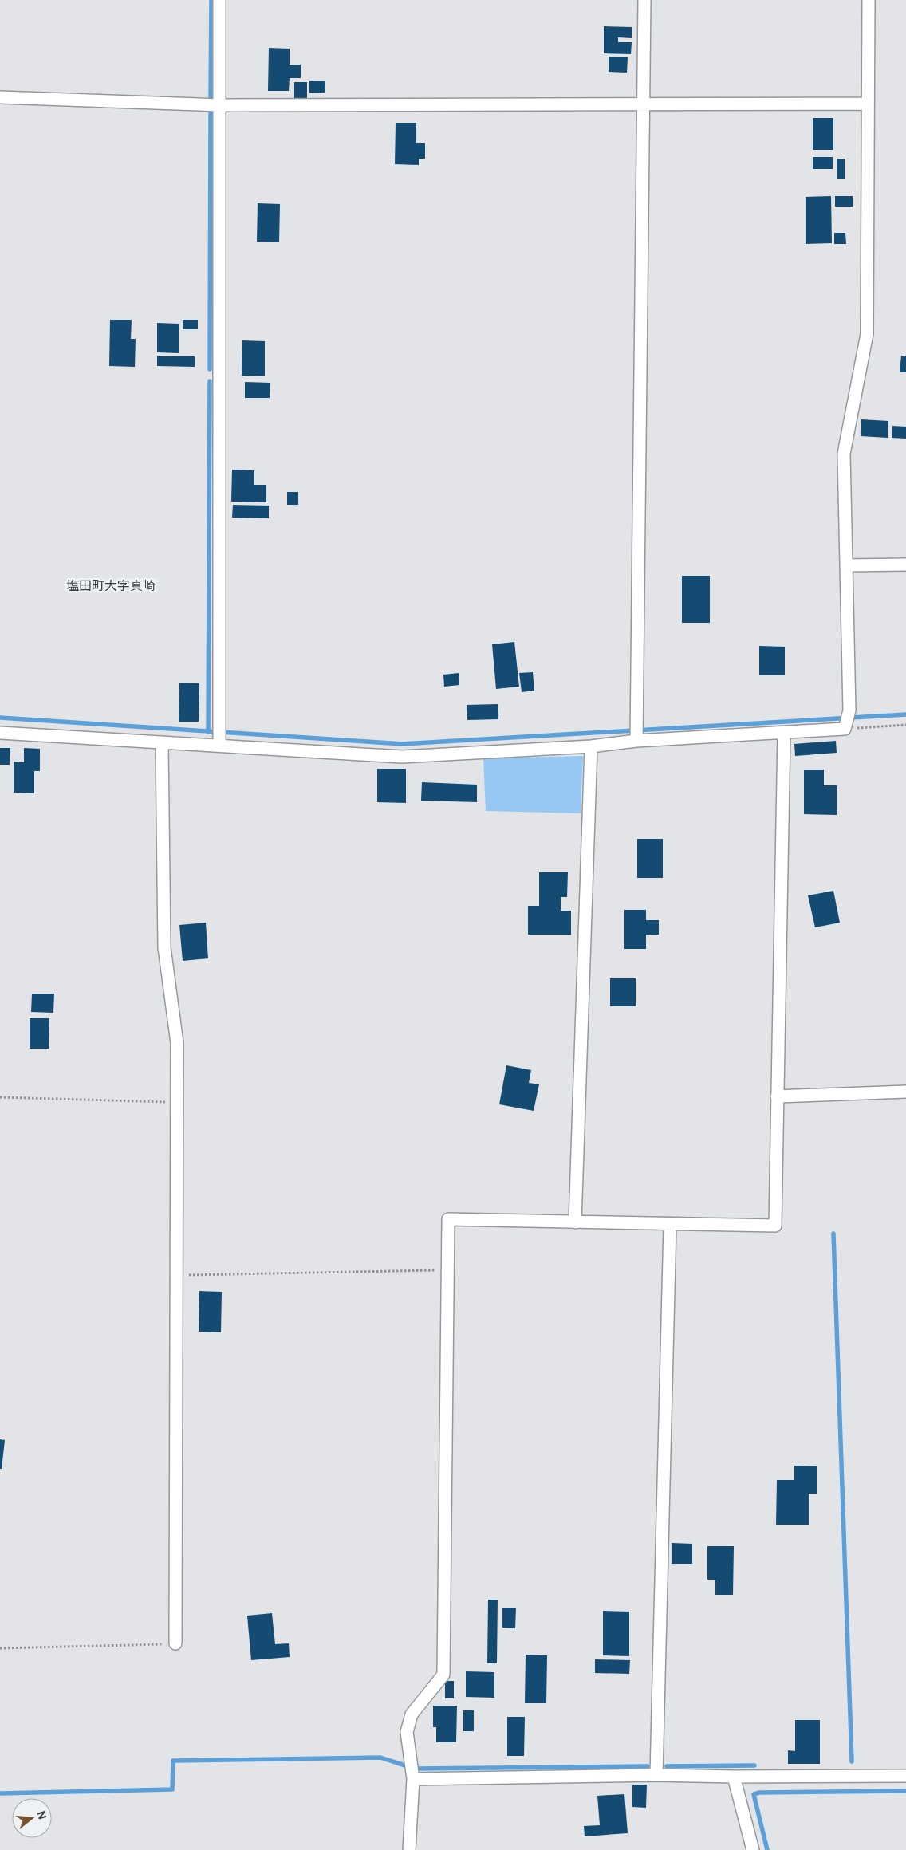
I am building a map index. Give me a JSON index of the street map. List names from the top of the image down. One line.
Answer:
{"districts":["塩田町大字真崎"],"north":"right"}
